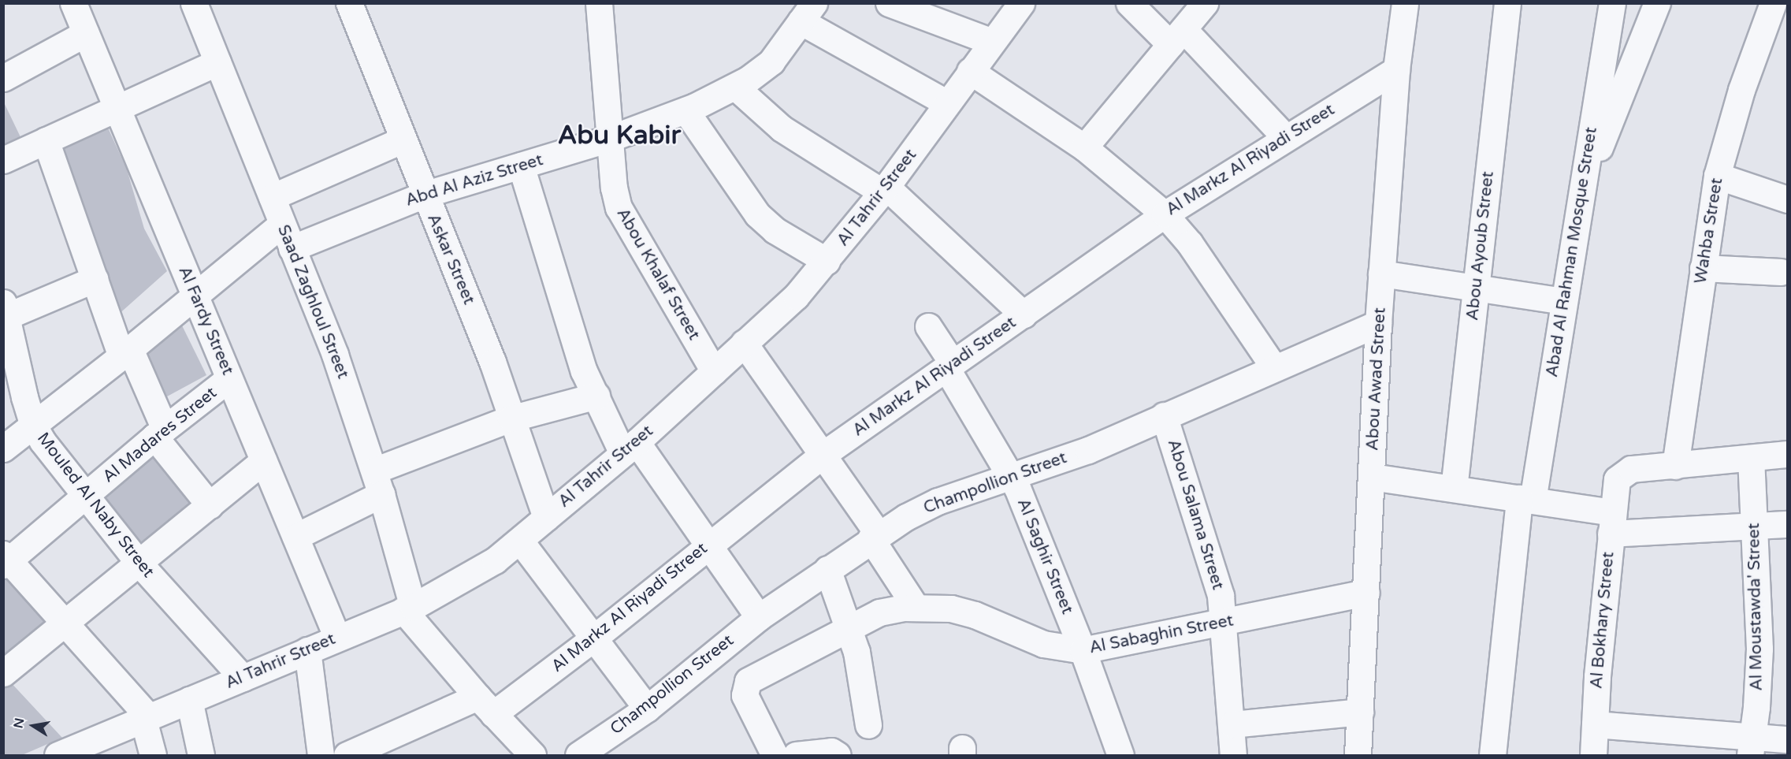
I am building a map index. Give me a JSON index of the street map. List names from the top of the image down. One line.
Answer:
{"streets":{"street":["Al Markz Al Riyadi Street","Abd Al Aziz Street","Al Tahrir Street","Wahba Street","Abou Ayoub Street","Abad Al Rahman Mosque Street","Askar Street","Abou Khalaf Street","Saad Zaghloul Street","Al Fardy Street","Abou Awad Street","Al Madares Street","Champollion Street","Mouled Al Naby Street","Abou Salama Street","Al Saghir Street","Al Moustawda' Street","Al Bokhary Street","Al Sabaghin Street"]},"crossings":[["Al Markz Al Riyadi Street","Abou Awad Street"],["Al Markz Al Riyadi Street","Al Saghir Street"],["Abd Al Aziz Street","Askar Street"],["Abd Al Aziz Street","Abou Khalaf Street"],["Abd Al Aziz Street","Saad Zaghloul Street"],["Al Tahrir Street","Askar Street"],["Al Tahrir Street","Abou Khalaf Street"],["Al Tahrir Street","Saad Zaghloul Street"],["Al Tahrir Street","Al Fardy Street"],["Al Tahrir Street","Mouled Al Naby Street"],["Wahba Street","Al Bokhary Street"],["Al Fardy Street","Al Madares Street"],["Abou Awad Street","Champollion Street"],["Abou Awad Street","Al Sabaghin Street"],["Al Madares Street","Mouled Al Naby Street"],["Champollion Street","Abou Salama Street"],["Champollion Street","Al Saghir Street"],["Abou Salama Street","Al Sabaghin Street"],["Al Saghir Street","Al Sabaghin Street"]],"districts":["Abu Kabir"],"north":"left"}
